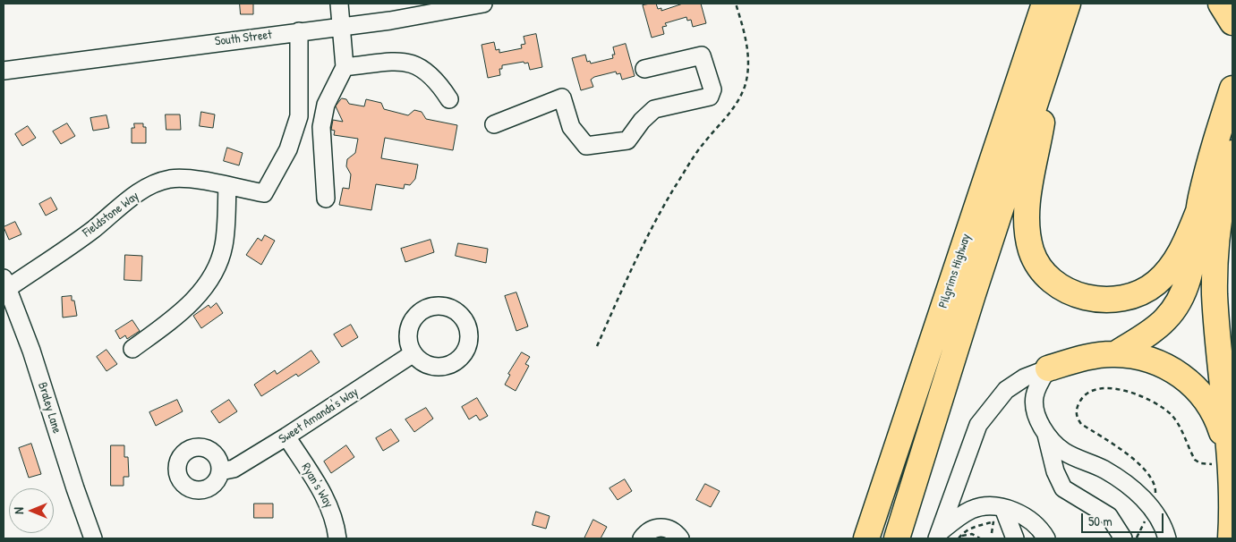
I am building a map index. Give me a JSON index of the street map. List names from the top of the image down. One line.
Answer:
{"streets":{"highway":["Pilgrims Highway"],"street":["South Street","Fieldstone Way","Braley Lane","Sweet Amanda's Way","Ryan's Way"]},"crossings":[["South Street","Fieldstone Way"],["Fieldstone Way","Braley Lane"],["Sweet Amanda's Way","Ryan's Way"]],"scale_bar":"50 m","north":"left"}
